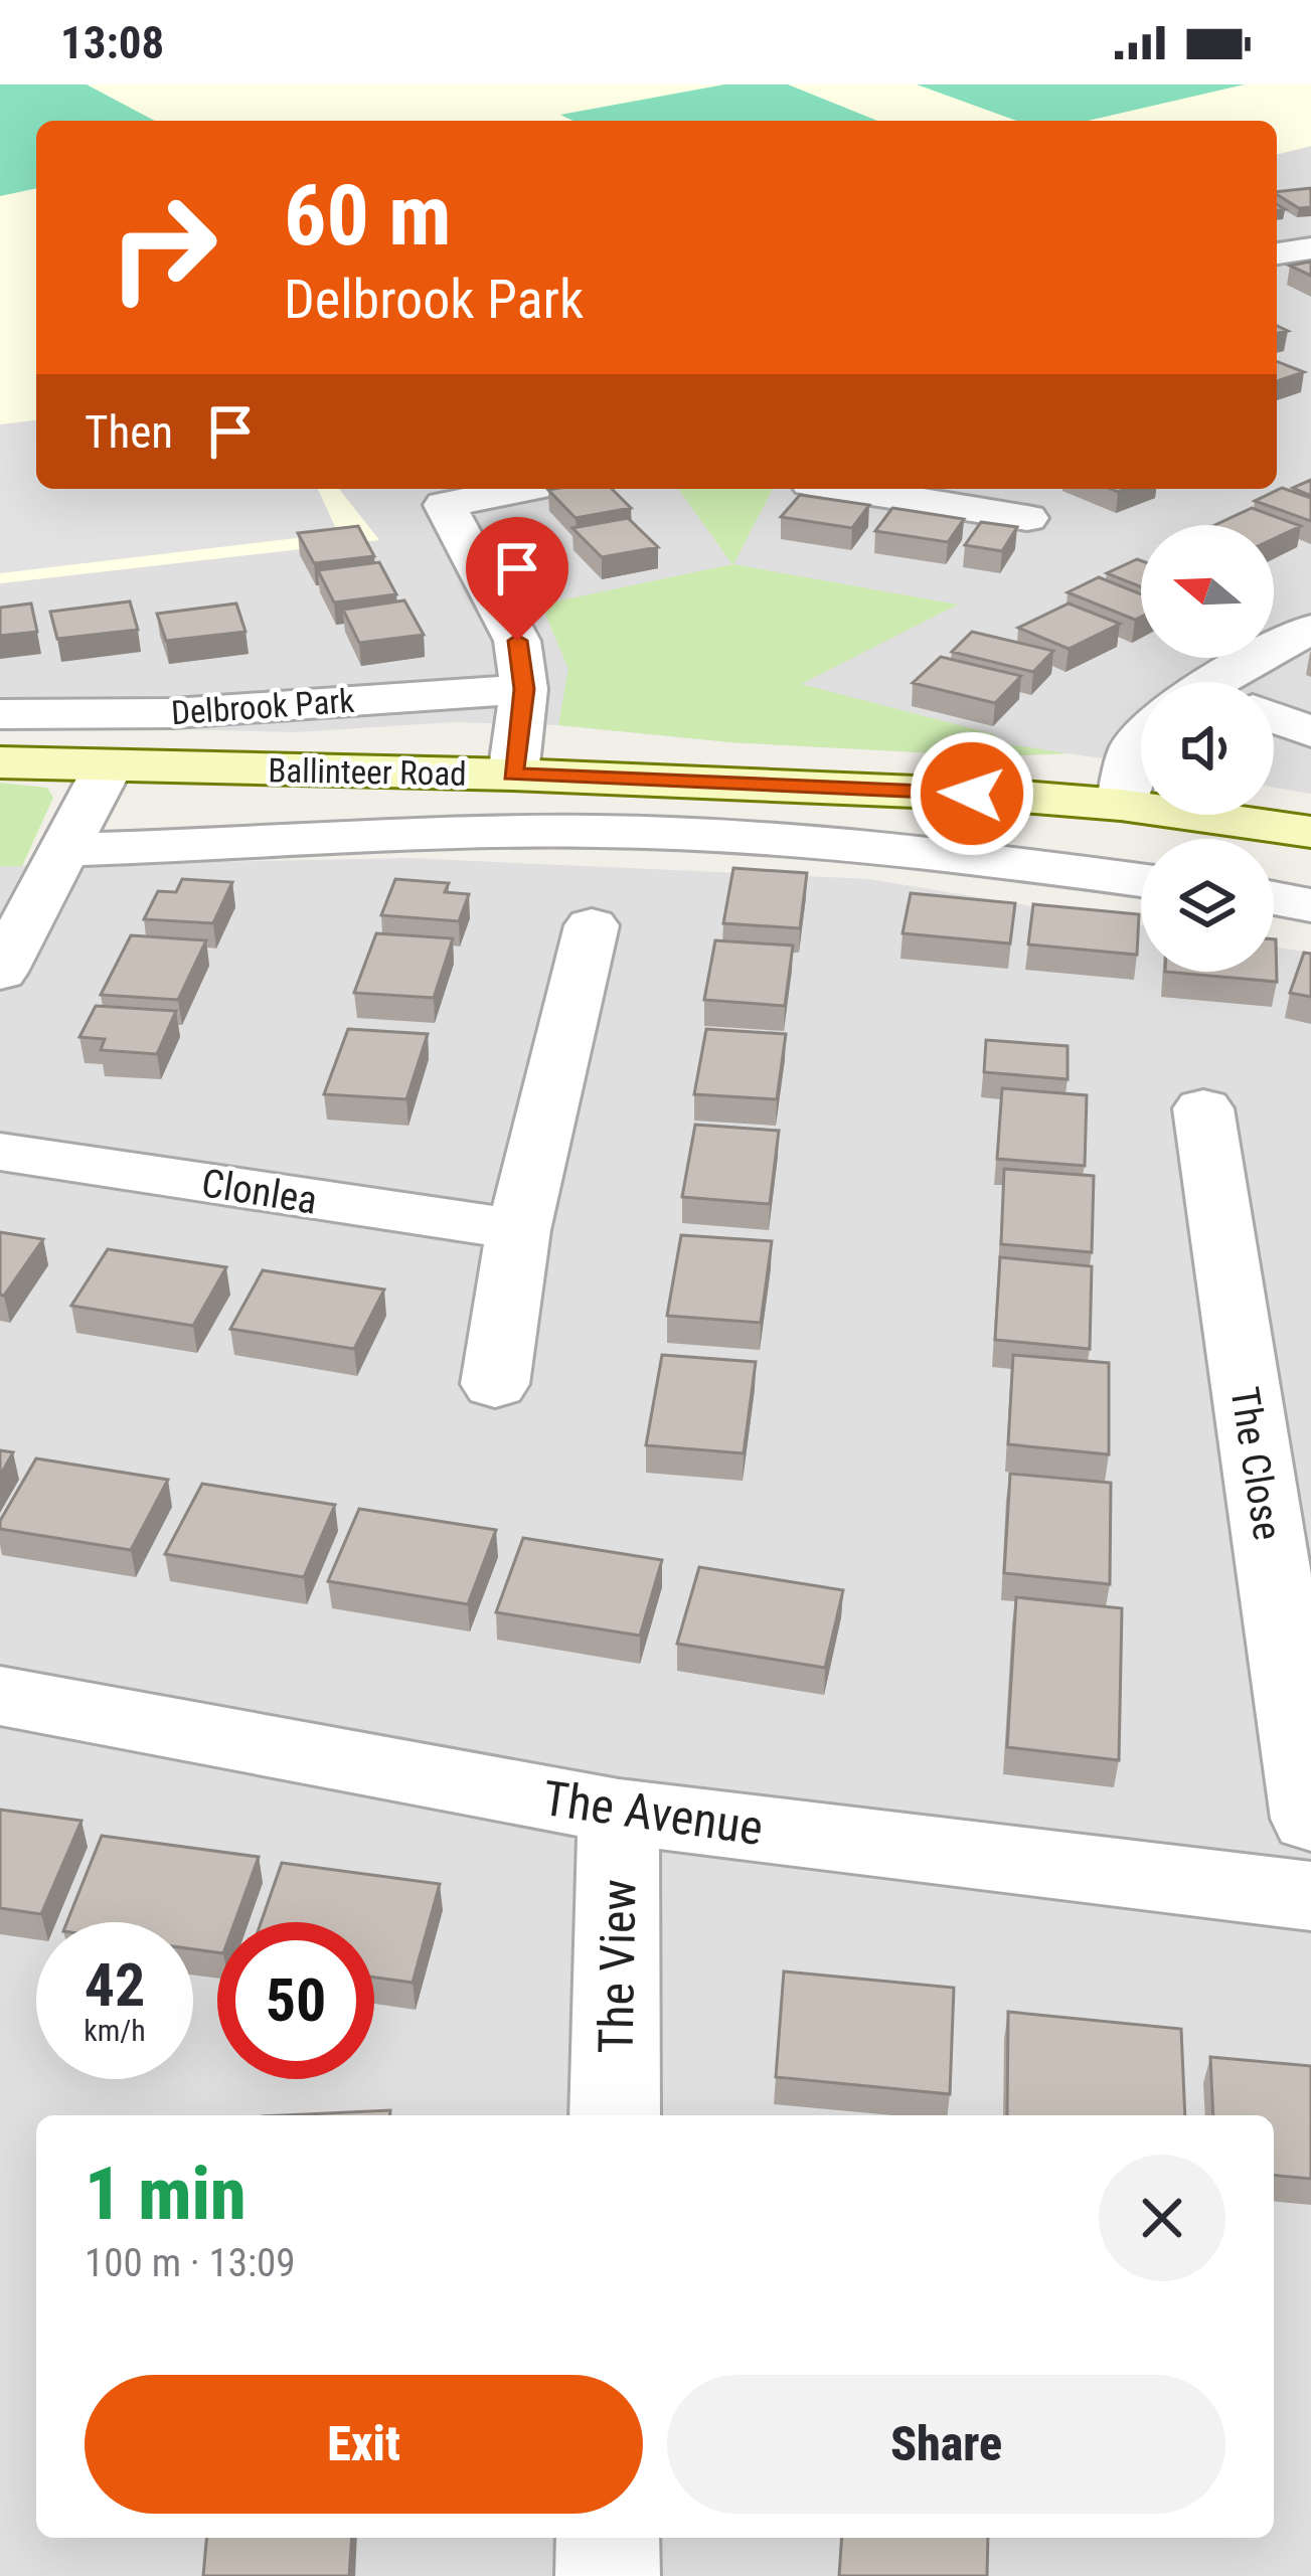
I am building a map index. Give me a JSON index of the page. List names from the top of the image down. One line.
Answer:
{"streets":{"main road":["Ballinteer Road"],"street":["Delbrook Park","Clonlea","The Close","The Avenue","The View"]},"crossings":[["The Avenue","The View"]],"north":"left","page":{"status":"13:08","turn":["60 m","Delbrook Park"],"then":"Then","speed":"42 km/h","limit":"50","heading":["1 min","100 m · 13:09"],"buttons":["Exit","Share"]}}
